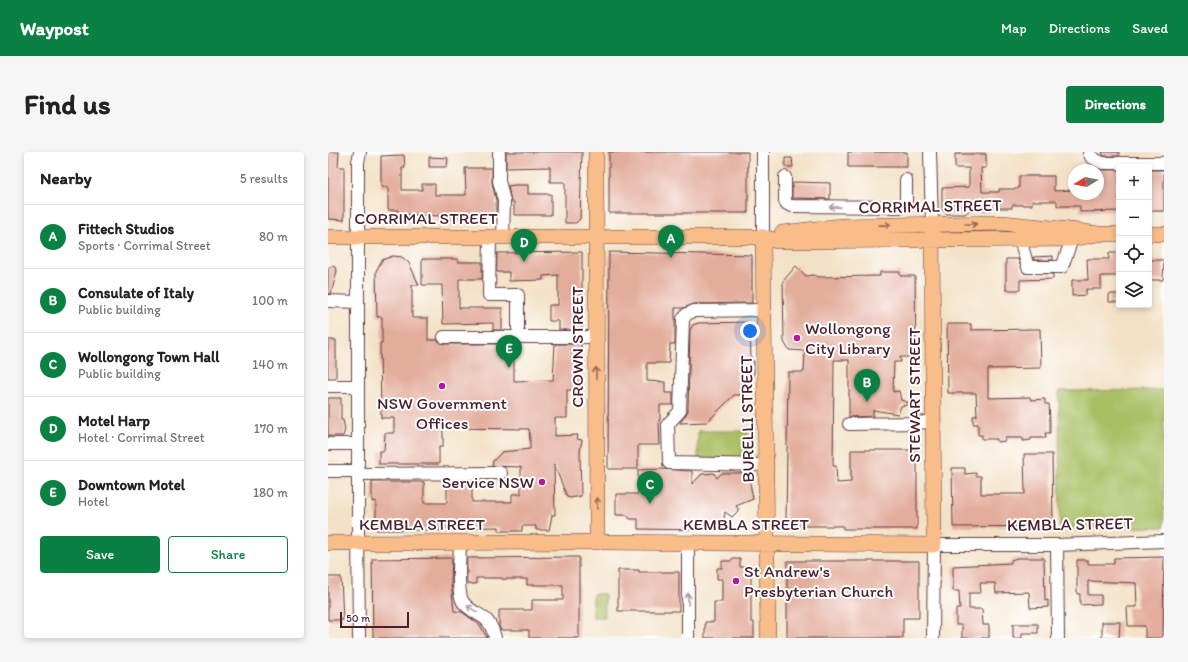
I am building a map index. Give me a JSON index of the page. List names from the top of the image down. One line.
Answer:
{"streets":{"main road":["CORRIMAL STREET","CROWN STREET","STEWART STREET","BURELLI STREET","KEMBLA STREET"]},"crossings":[["CORRIMAL STREET","CROWN STREET"],["CORRIMAL STREET","STEWART STREET"],["CORRIMAL STREET","BURELLI STREET"],["CROWN STREET","KEMBLA STREET"],["STEWART STREET","KEMBLA STREET"],["BURELLI STREET","KEMBLA STREET"]],"one_way":["CROWN STREET"],"places":["Wollongong City Library","NSW Government Offices","Service NSW","St Andrew's Presbyterian Church"],"scale_bar":"50 m","north":"left","page":{"header":"Waypost","nav":["Map","Directions","Saved"],"buttons":["Directions",["Save","Share"]],"title":"Find us","heading":["Nearby","5 results"],"map_buttons":["+","−"],"list":[{"mark":"A","name":"Fittech Studios","note":"Sports · Corrimal Street","value":"80 m"},{"mark":"B","name":"Consulate of Italy","note":"Public building","value":"100 m"},{"mark":"C","name":"Wollongong Town Hall","note":"Public building","value":"140 m"},{"mark":"D","name":"Motel Harp","note":"Hotel · Corrimal Street","value":"170 m"},{"mark":"E","name":"Downtown Motel","note":"Hotel","value":"180 m"}],"pins":["A","D","E","B","C"],"scale":"50 m"}}
